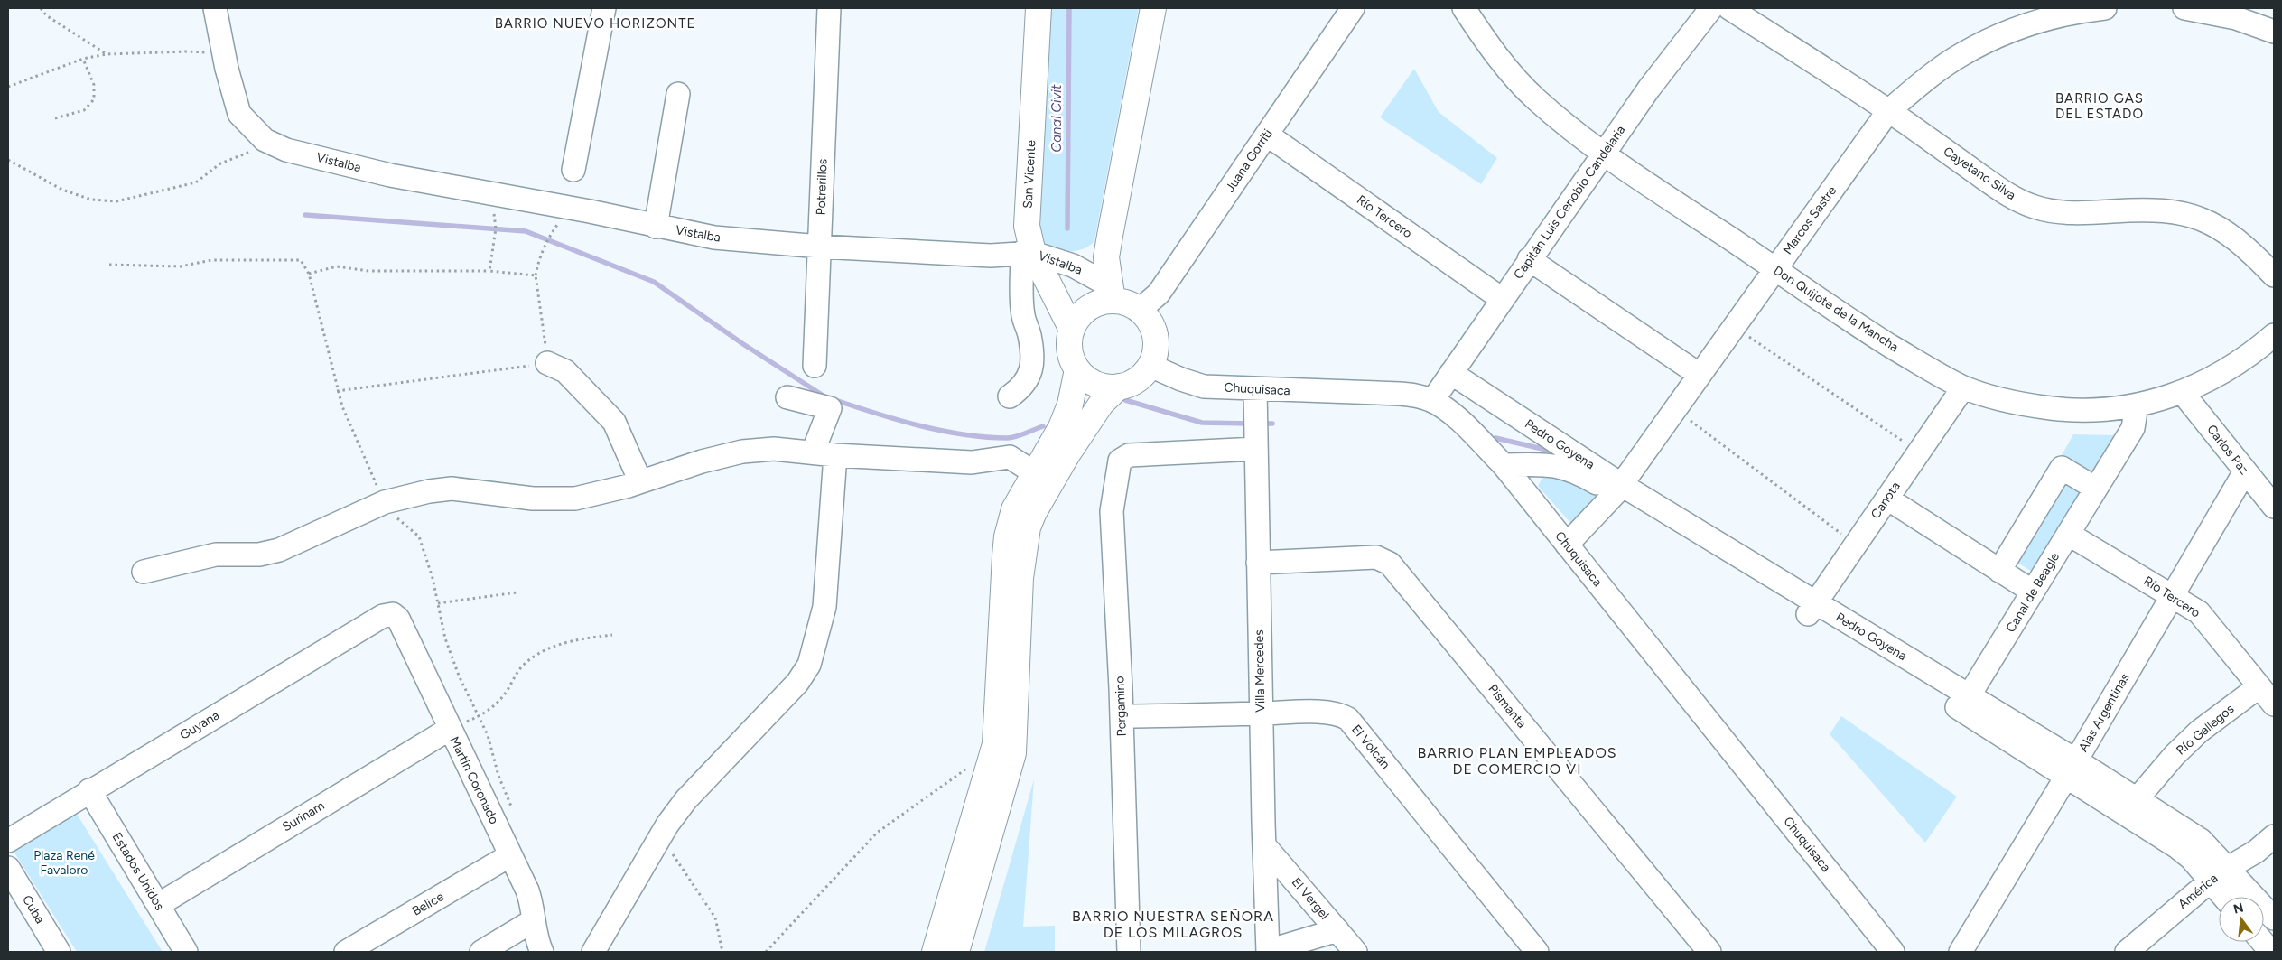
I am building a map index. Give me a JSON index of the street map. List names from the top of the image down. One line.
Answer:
{"streets":{"main road":["San Vicente"],"street":["Juana Gorriti","Vistalba","Cayetano Silva","Potrerillos","Capitán Luis Cenobio Candelaria","Río Tercero","Marcos Sastre","Don Quijote de la Mancha","Chuquisaca","Pedro Goyena","Carlos Paz","Canota","Canal de Beagle","Villa Mercedes","Pergamino","Pismanta","Alas Argentinas","Guyana","Río Gallegos","El Volcán","Martín Coronado","Surinam","Estados Unidos","América","El Vergel","Belice","Cuba"]},"crossings":[["Juana Gorriti","Vistalba"],["Juana Gorriti","San Vicente"],["Juana Gorriti","Río Tercero"],["Juana Gorriti","Chuquisaca"],["Vistalba","San Vicente"],["Vistalba","Potrerillos"],["Vistalba","Chuquisaca"],["Cayetano Silva","Marcos Sastre"],["San Vicente","Chuquisaca"],["Capitán Luis Cenobio Candelaria","Río Tercero"],["Capitán Luis Cenobio Candelaria","Don Quijote de la Mancha"],["Capitán Luis Cenobio Candelaria","Chuquisaca"],["Capitán Luis Cenobio Candelaria","Pedro Goyena"],["Río Tercero","Canal de Beagle"],["Río Tercero","Alas Argentinas"],["Río Tercero","Río Gallegos"],["Marcos Sastre","Don Quijote de la Mancha"],["Marcos Sastre","Chuquisaca"],["Marcos Sastre","Pedro Goyena"],["Don Quijote de la Mancha","Carlos Paz"],["Don Quijote de la Mancha","Canota"],["Don Quijote de la Mancha","Canal de Beagle"],["Chuquisaca","Pedro Goyena"],["Chuquisaca","Villa Mercedes"],["Pedro Goyena","Canota"],["Pedro Goyena","Canal de Beagle"],["Pedro Goyena","Alas Argentinas"],["Pedro Goyena","Río Gallegos"],["Pedro Goyena","América"],["Carlos Paz","Alas Argentinas"],["Villa Mercedes","Pergamino"],["Villa Mercedes","Pismanta"],["Villa Mercedes","El Volcán"],["Villa Mercedes","El Vergel"],["Pergamino","El Volcán"],["Guyana","Martín Coronado"],["Guyana","Estados Unidos"],["Martín Coronado","Surinam"],["Martín Coronado","Belice"],["Surinam","Estados Unidos"]],"districts":["BARRIO NUEVO HORIZONTE","BARRIO GAS DEL ESTADO","BARRIO PLAN EMPLEADOS DE COMERCIO VI","BARRIO NUESTRA SEÑORA DE LOS MILAGROS"],"water":["Canal Civit"],"parks":["Plaza René Favaloro"],"north":"top"}
